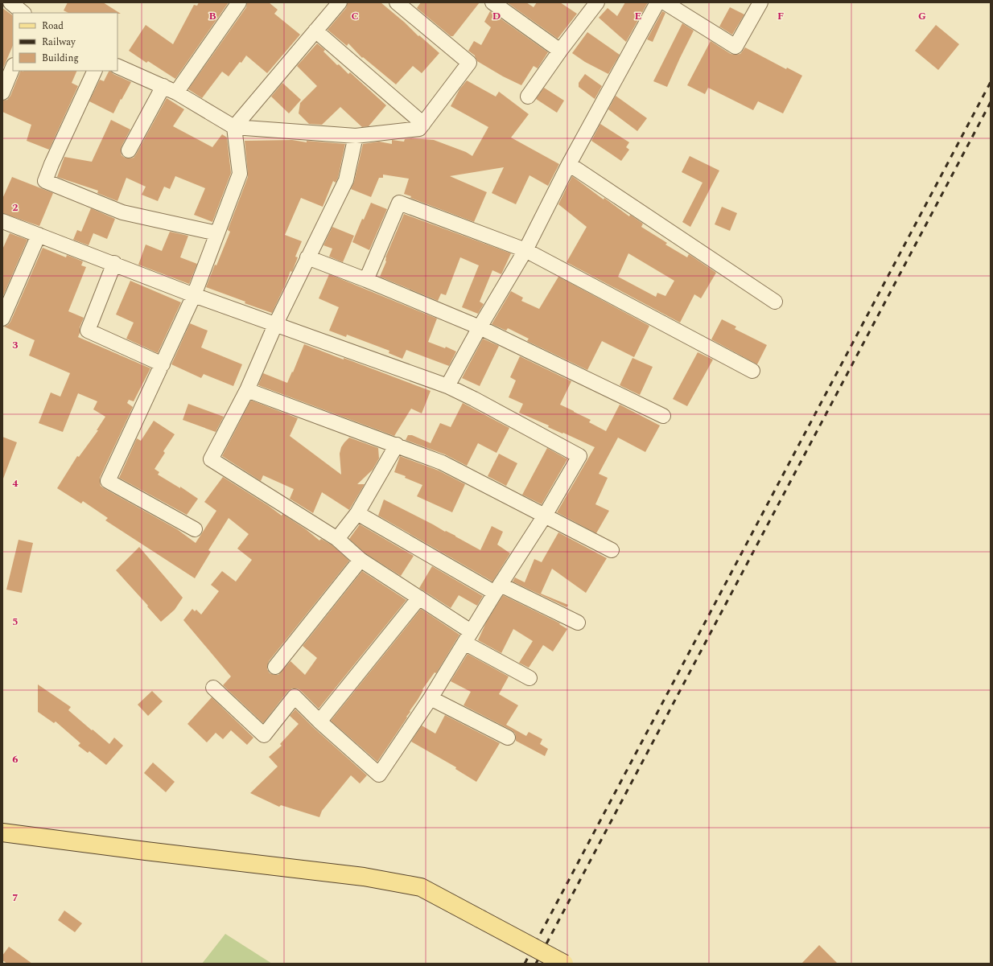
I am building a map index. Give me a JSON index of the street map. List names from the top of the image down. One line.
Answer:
{"legend":["Road","Railway","Building"],"grid":{"columns":["B","C","D","E","F","G"],"rows":["2","3","4","5","6","7"]}}
